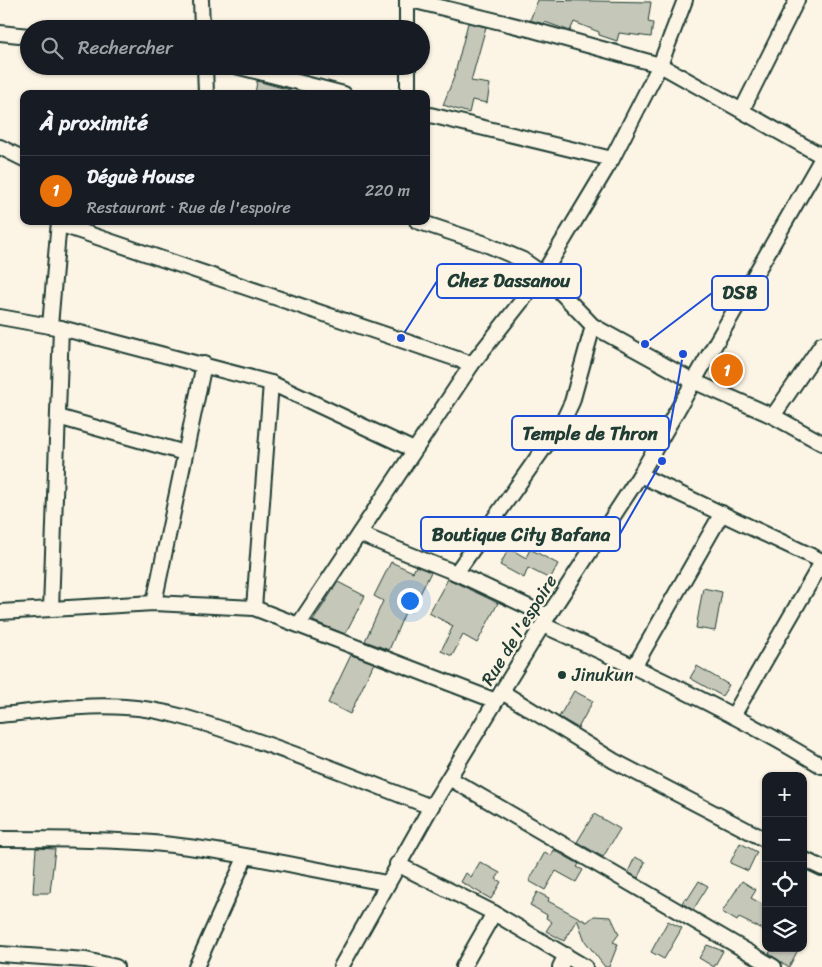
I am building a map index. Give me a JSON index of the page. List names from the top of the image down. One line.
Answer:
{"streets":{"street":["Rue de l'espoire"]},"places":["Chez Dassanou","DSB","Temple de Thron","Boutique City Bafana","Jinukun"],"page":{"search":"Rechercher","heading":"À proximité","list":[{"mark":"1","name":"Déguè House","note":"Restaurant · Rue de l'espoire","value":"220 m"}],"pins":"1","map_buttons":["+","−"]}}
